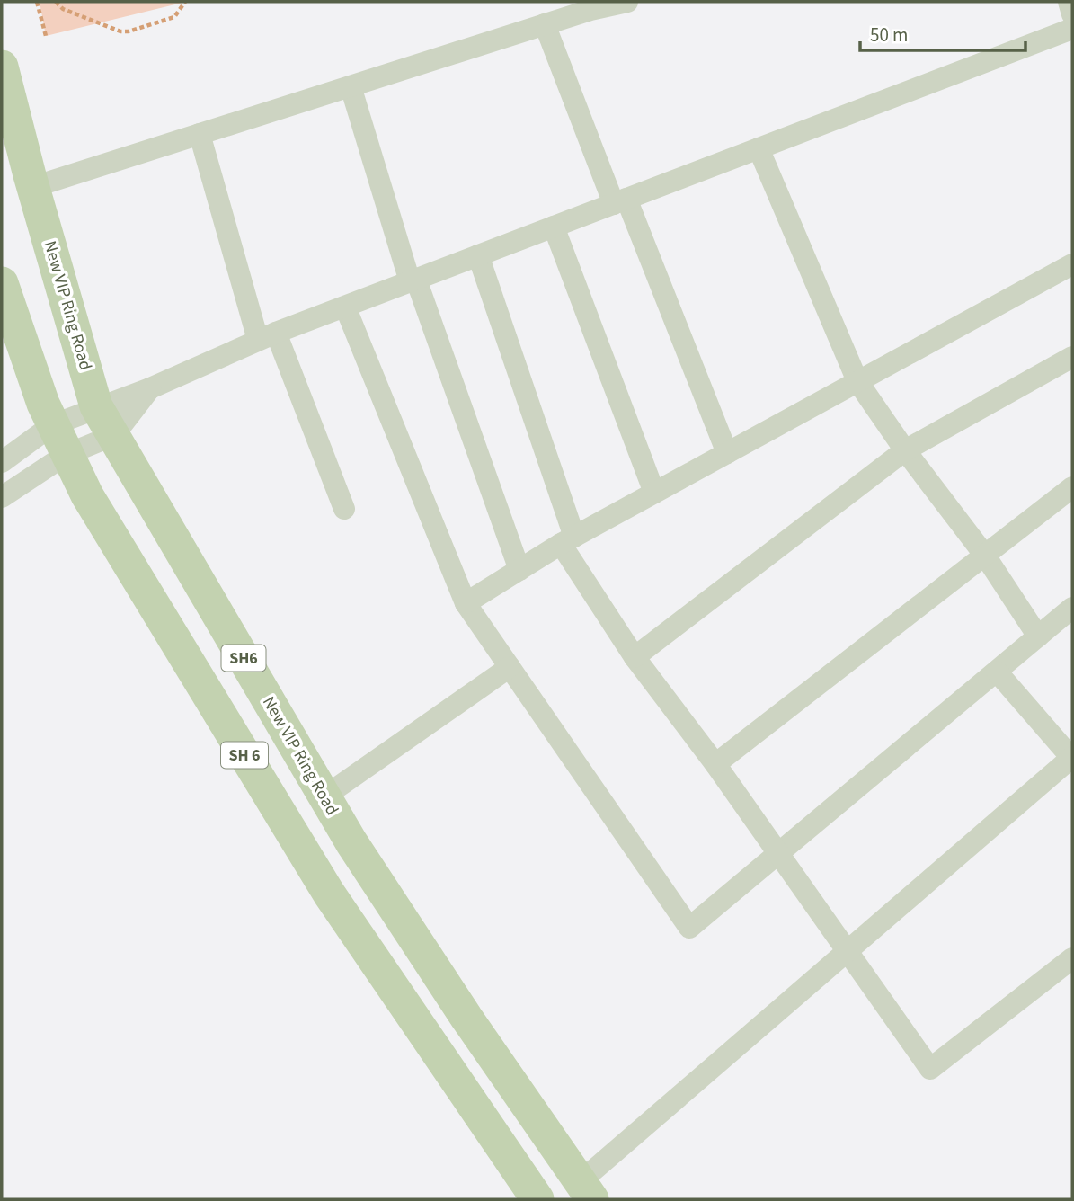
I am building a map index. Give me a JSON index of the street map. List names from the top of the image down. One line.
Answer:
{"streets":{"main road":["New VIP Ring Road","SH6","SH 6"]},"scale_bar":"50 m"}
